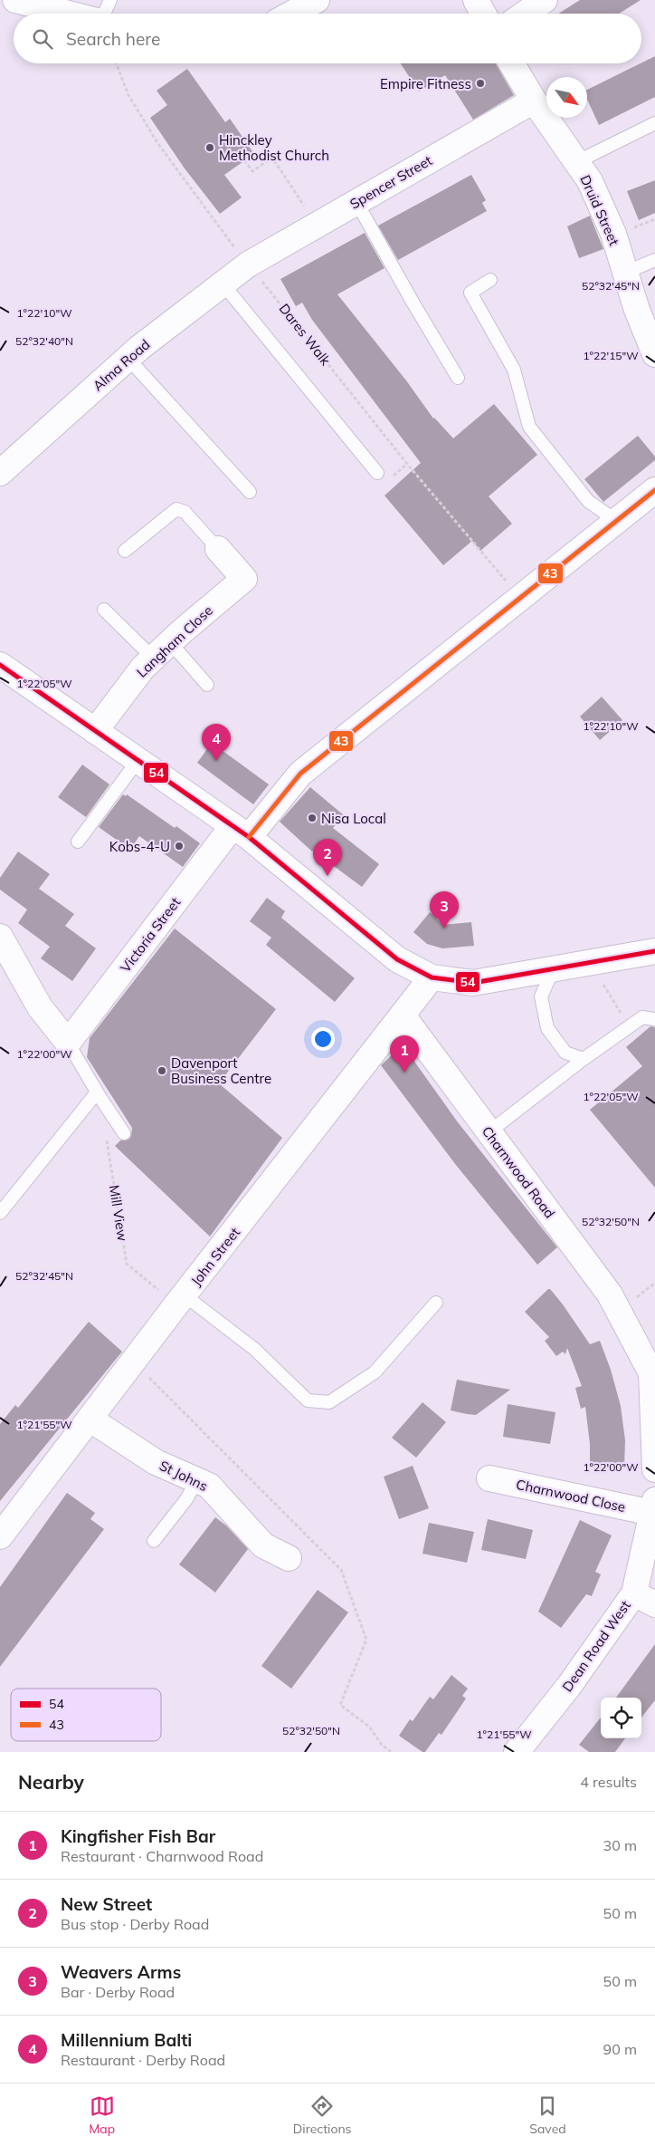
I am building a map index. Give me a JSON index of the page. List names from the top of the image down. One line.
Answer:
{"streets":{"street":["Spencer Street","Druid Street","Alma Road","Langham Close","Victoria Street","Charnwood Road","John Street","St Johns","Charnwood Close","Dean Road West"],"path":["Dares Walk","Mill View"]},"crossings":[["Spencer Street","Druid Street"],["Spencer Street","Dares Walk"],["Spencer Street","Alma Road"],["Dares Walk","Alma Road"],["Dares Walk","Victoria Street"],["Charnwood Road","John Street"],["Mill View","John Street"],["John Street","St Johns"],["Charnwood Close","Dean Road West"]],"places":["Empire Fitness","Hinckley Methodist Church","Nisa Local","Kobs-4-U","Davenport Business Centre"],"lines":["transit line 43","transit line 54"],"legend":["54","43"],"north":"bottom right","page":{"search":"Search here","pins":["4","2","3","1"],"heading":["Nearby","4 results"],"list":[{"mark":"1","name":"Kingfisher Fish Bar","note":"Restaurant · Charnwood Road","value":"30 m"},{"mark":"2","name":"New Street","note":"Bus stop · Derby Road","value":"50 m"},{"mark":"3","name":"Weavers Arms","note":"Bar · Derby Road","value":"50 m"},{"mark":"4","name":"Millennium Balti","note":"Restaurant · Derby Road","value":"90 m"}],"nav":["Map","Directions","Saved"]},"coordinates":["52°32'45\"N","1°22'10\"W","52°32'40\"N","1°22'15\"W","1°22'05\"W","1°22'00\"W","52°32'50\"N","1°21'55\"W"]}
